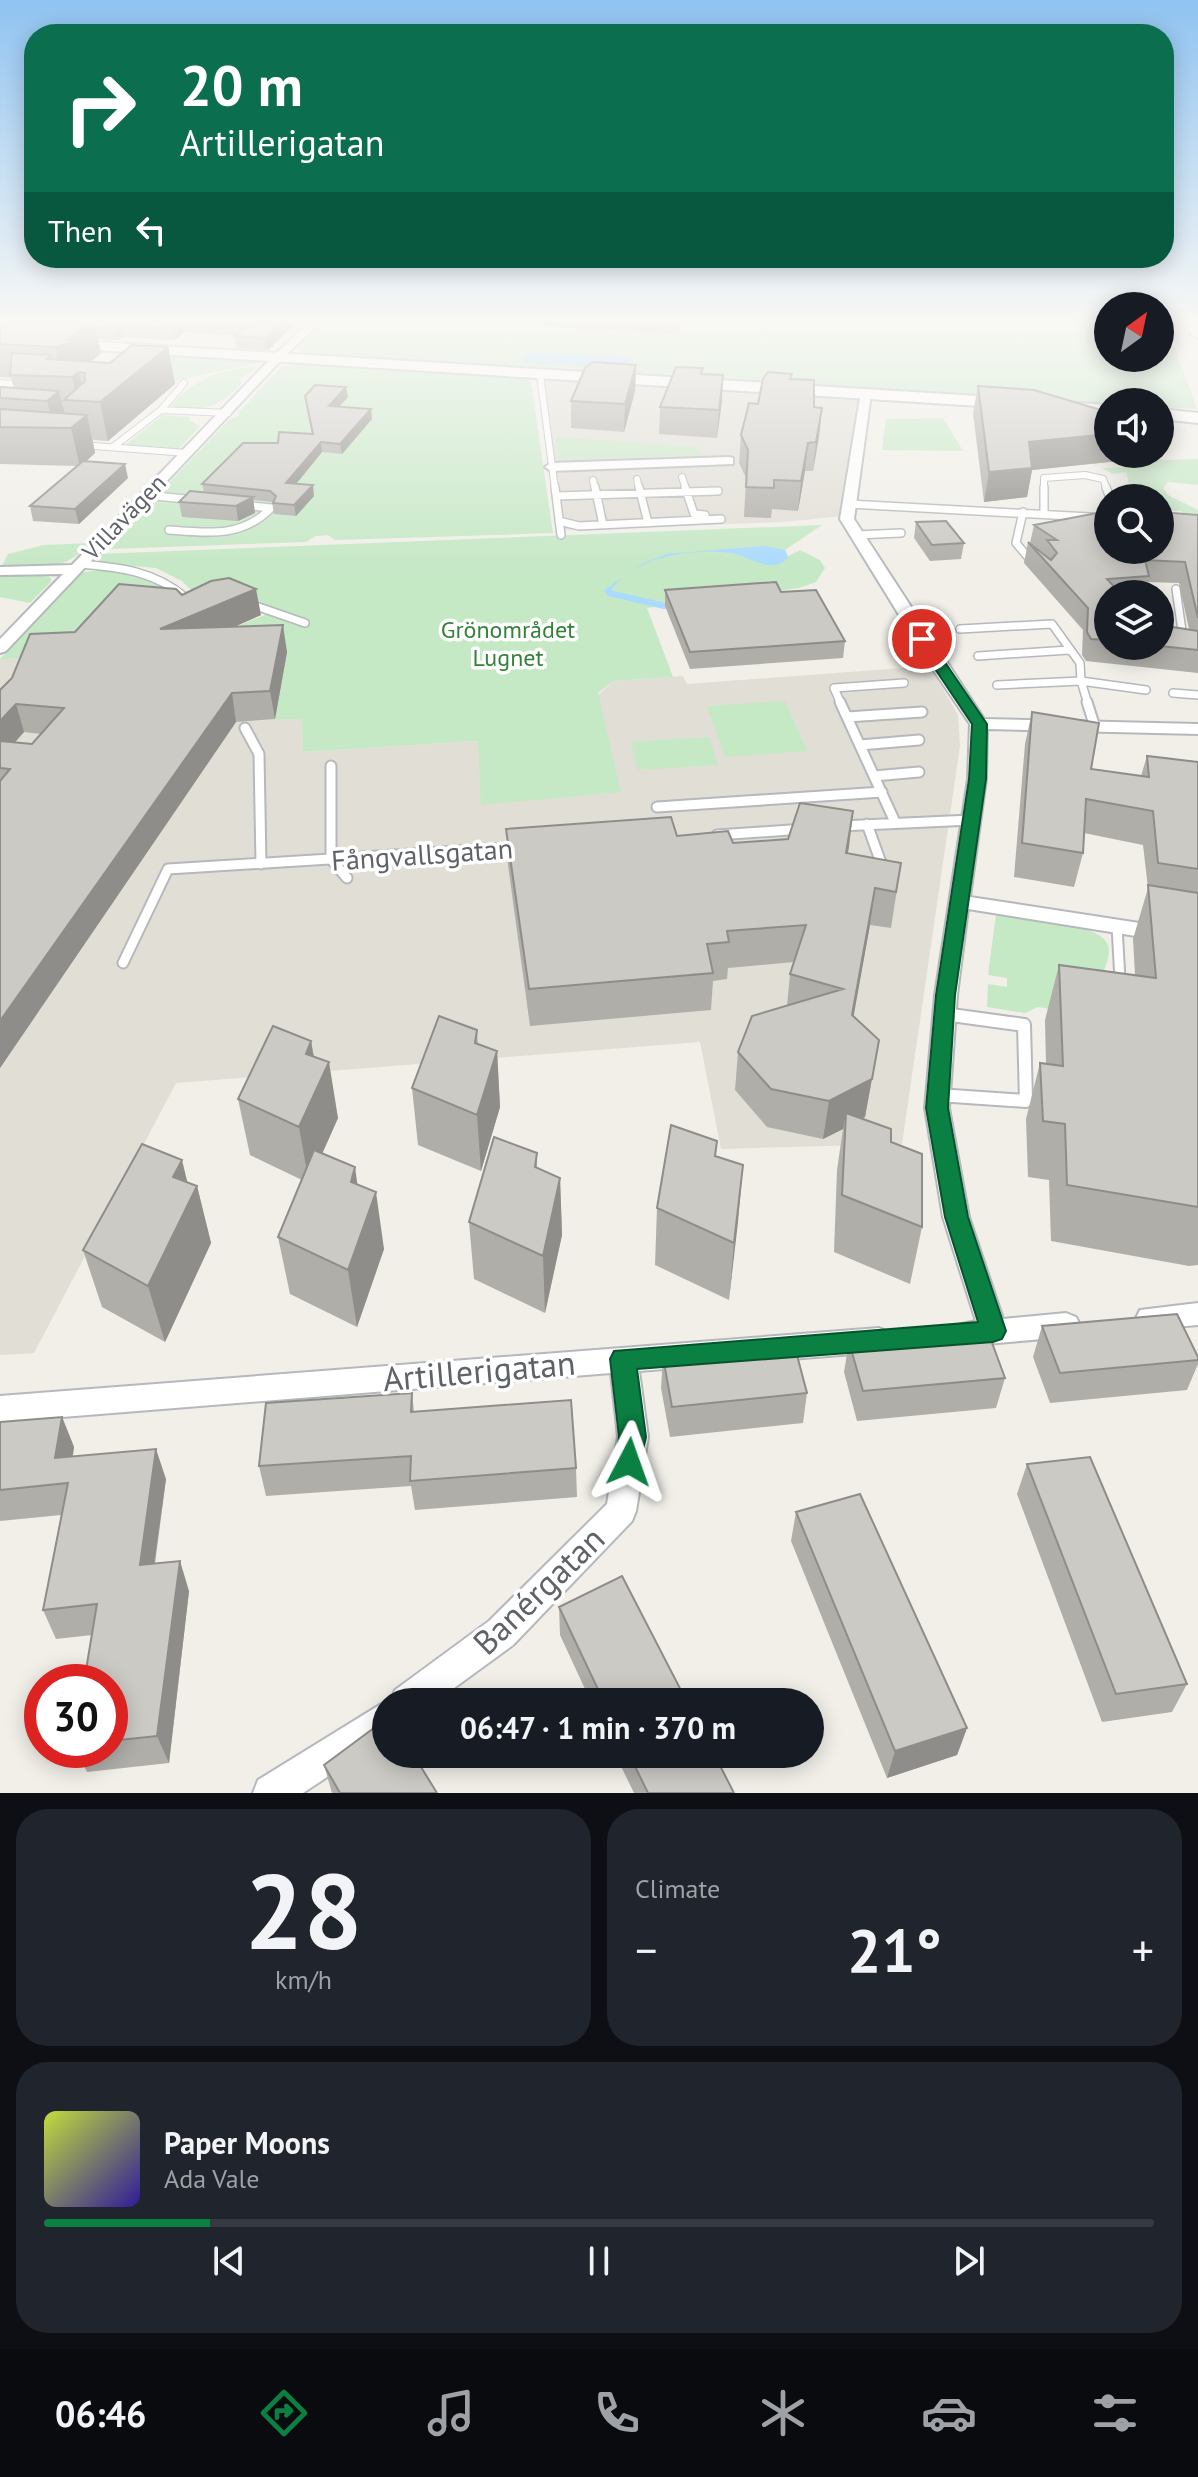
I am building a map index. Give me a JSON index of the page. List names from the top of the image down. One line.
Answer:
{"streets":{"street":["Villavägen","Artillerigatan","Banérgatan"],"lane":["Fångvallsgatan"]},"crossings":[["Artillerigatan","Banérgatan"]],"parks":["Grönområdet Lugnet"],"north":"top right","page":{"turn":["20 m","Artillerigatan"],"then":"Then","limit":"30","trip":"06:47 · 1 min · 370 m","tile":[["28","km/h"],"Climate"],"heat":["−","21°","+"],"song":["Paper Moons","Ada Vale"],"tabs":"06:46"}}
